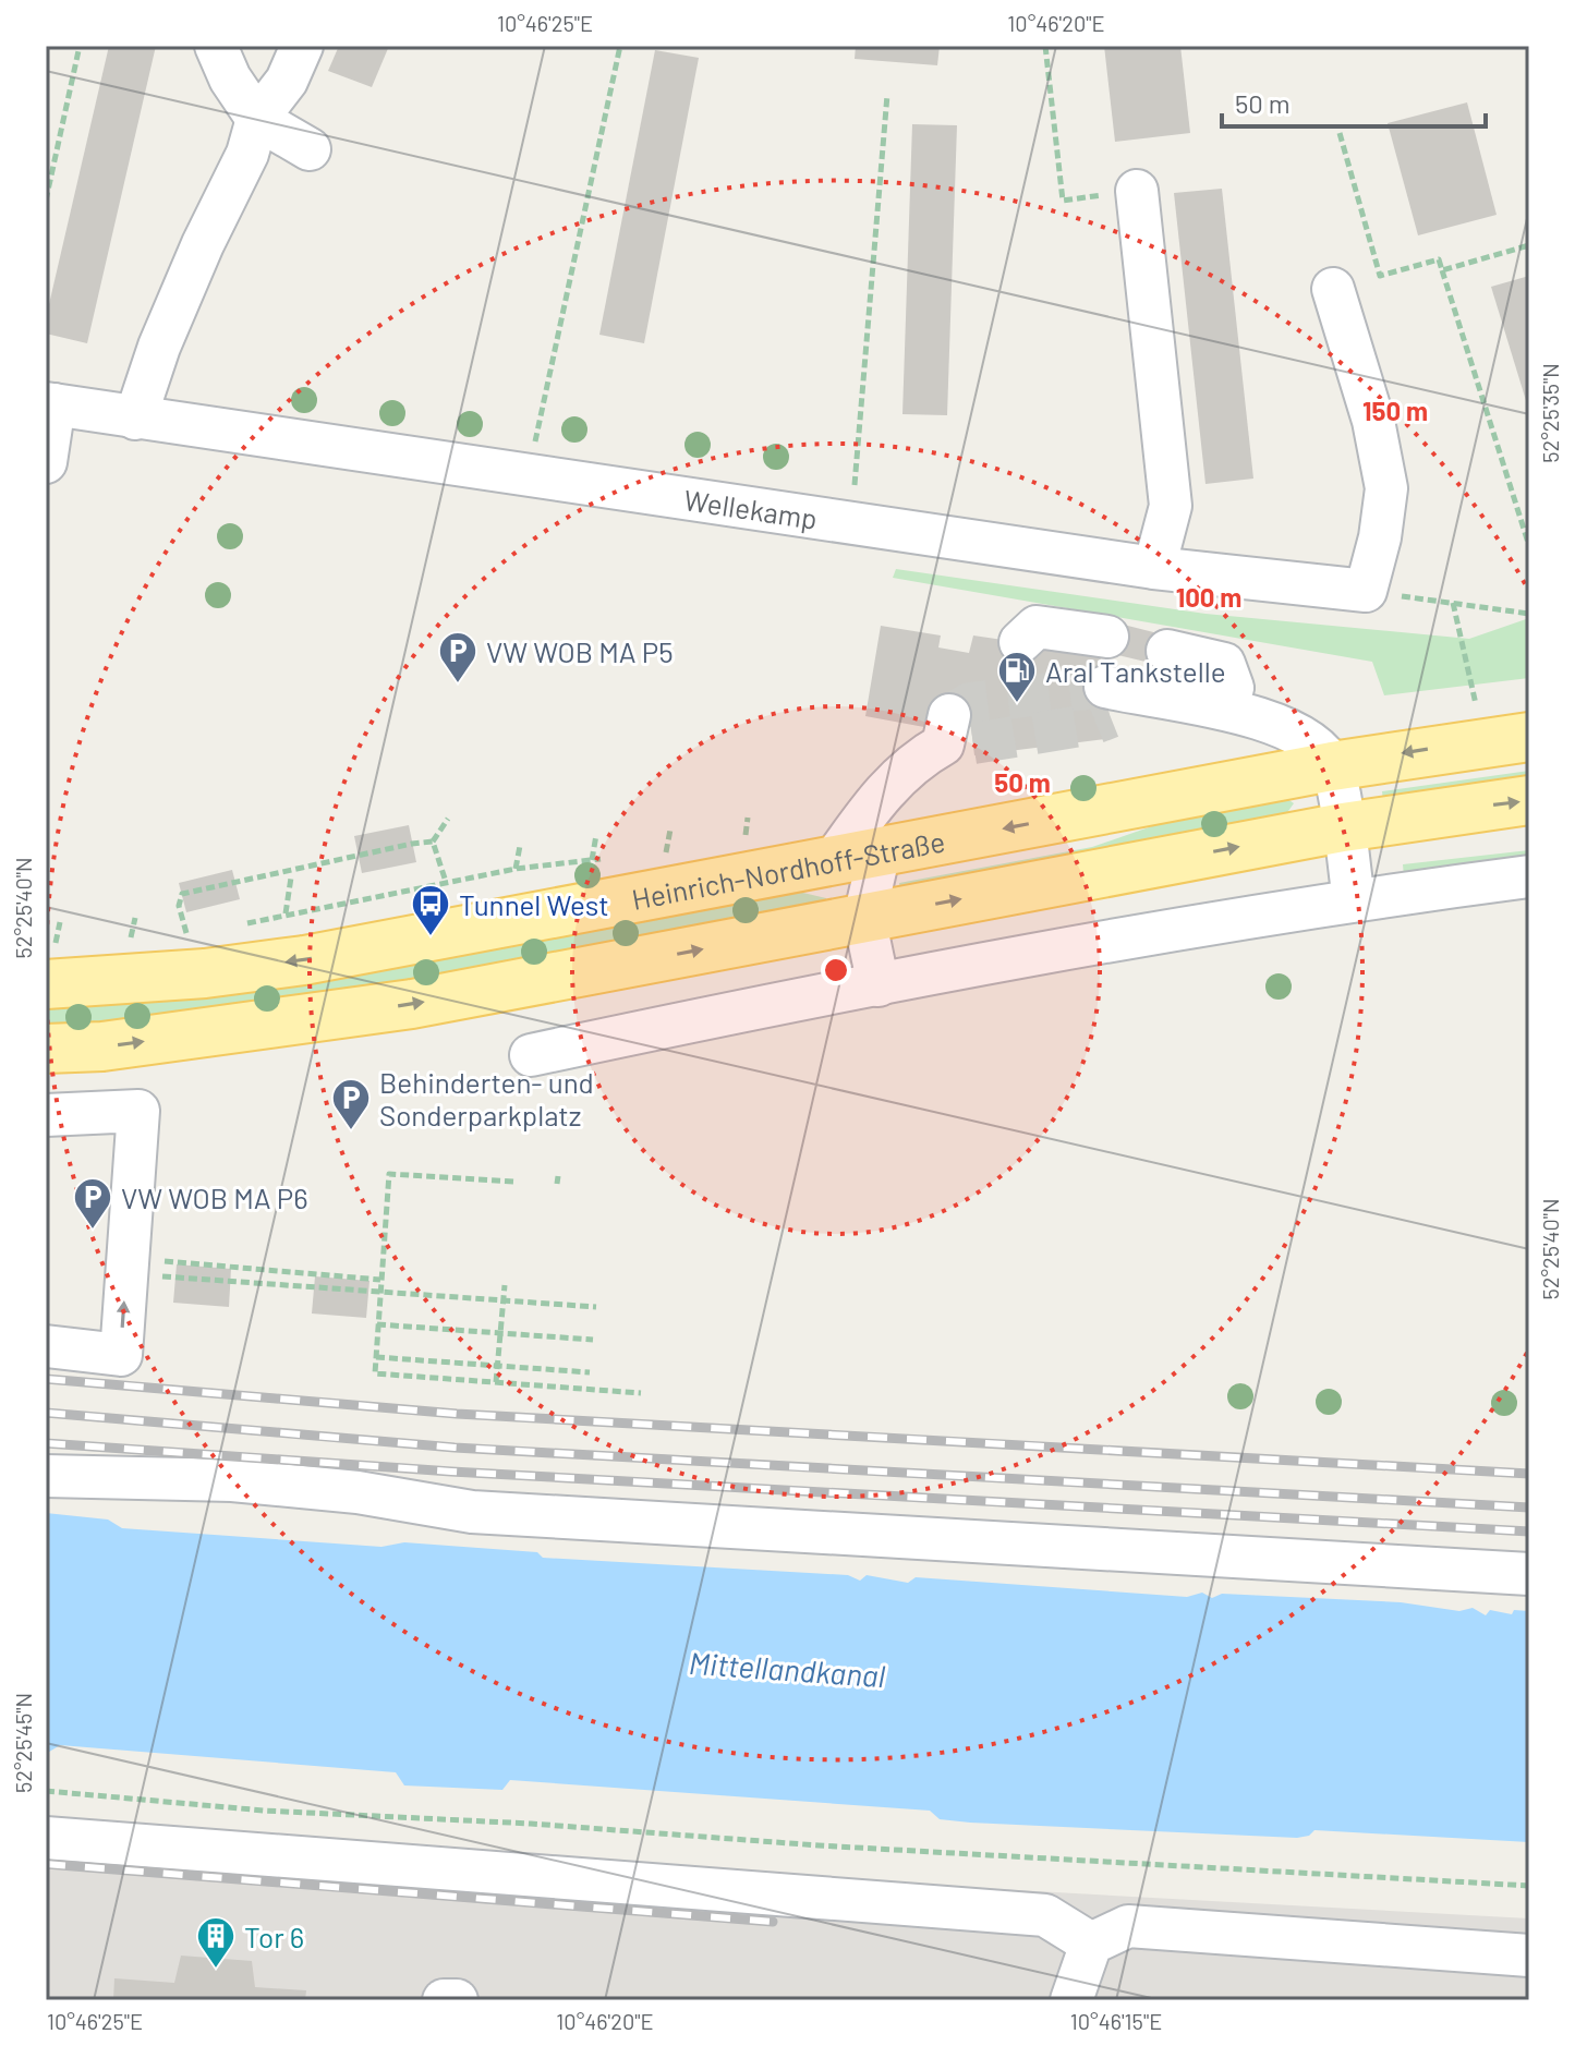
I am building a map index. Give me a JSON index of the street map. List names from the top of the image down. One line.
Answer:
{"streets":{"main road":["Heinrich-Nordhoff-Straße"],"street":["Wellekamp"]},"water":["Mittellandkanal"],"places":{"parking":["VW WOB MA P5","Behinderten- und Sonderparkplatz","VW WOB MA P6"],"fuel station":["Aral Tankstelle"],"bus stop":["Tunnel West"],"building":["Tor 6"]},"scale_bar":"50 m","coordinates":["10°46'25\"E","10°46'20\"E","52°25'35\"N","52°25'40\"N","52°25'45\"N","10°46'15\"E"],"rings":["150 m","100 m","50 m"]}
